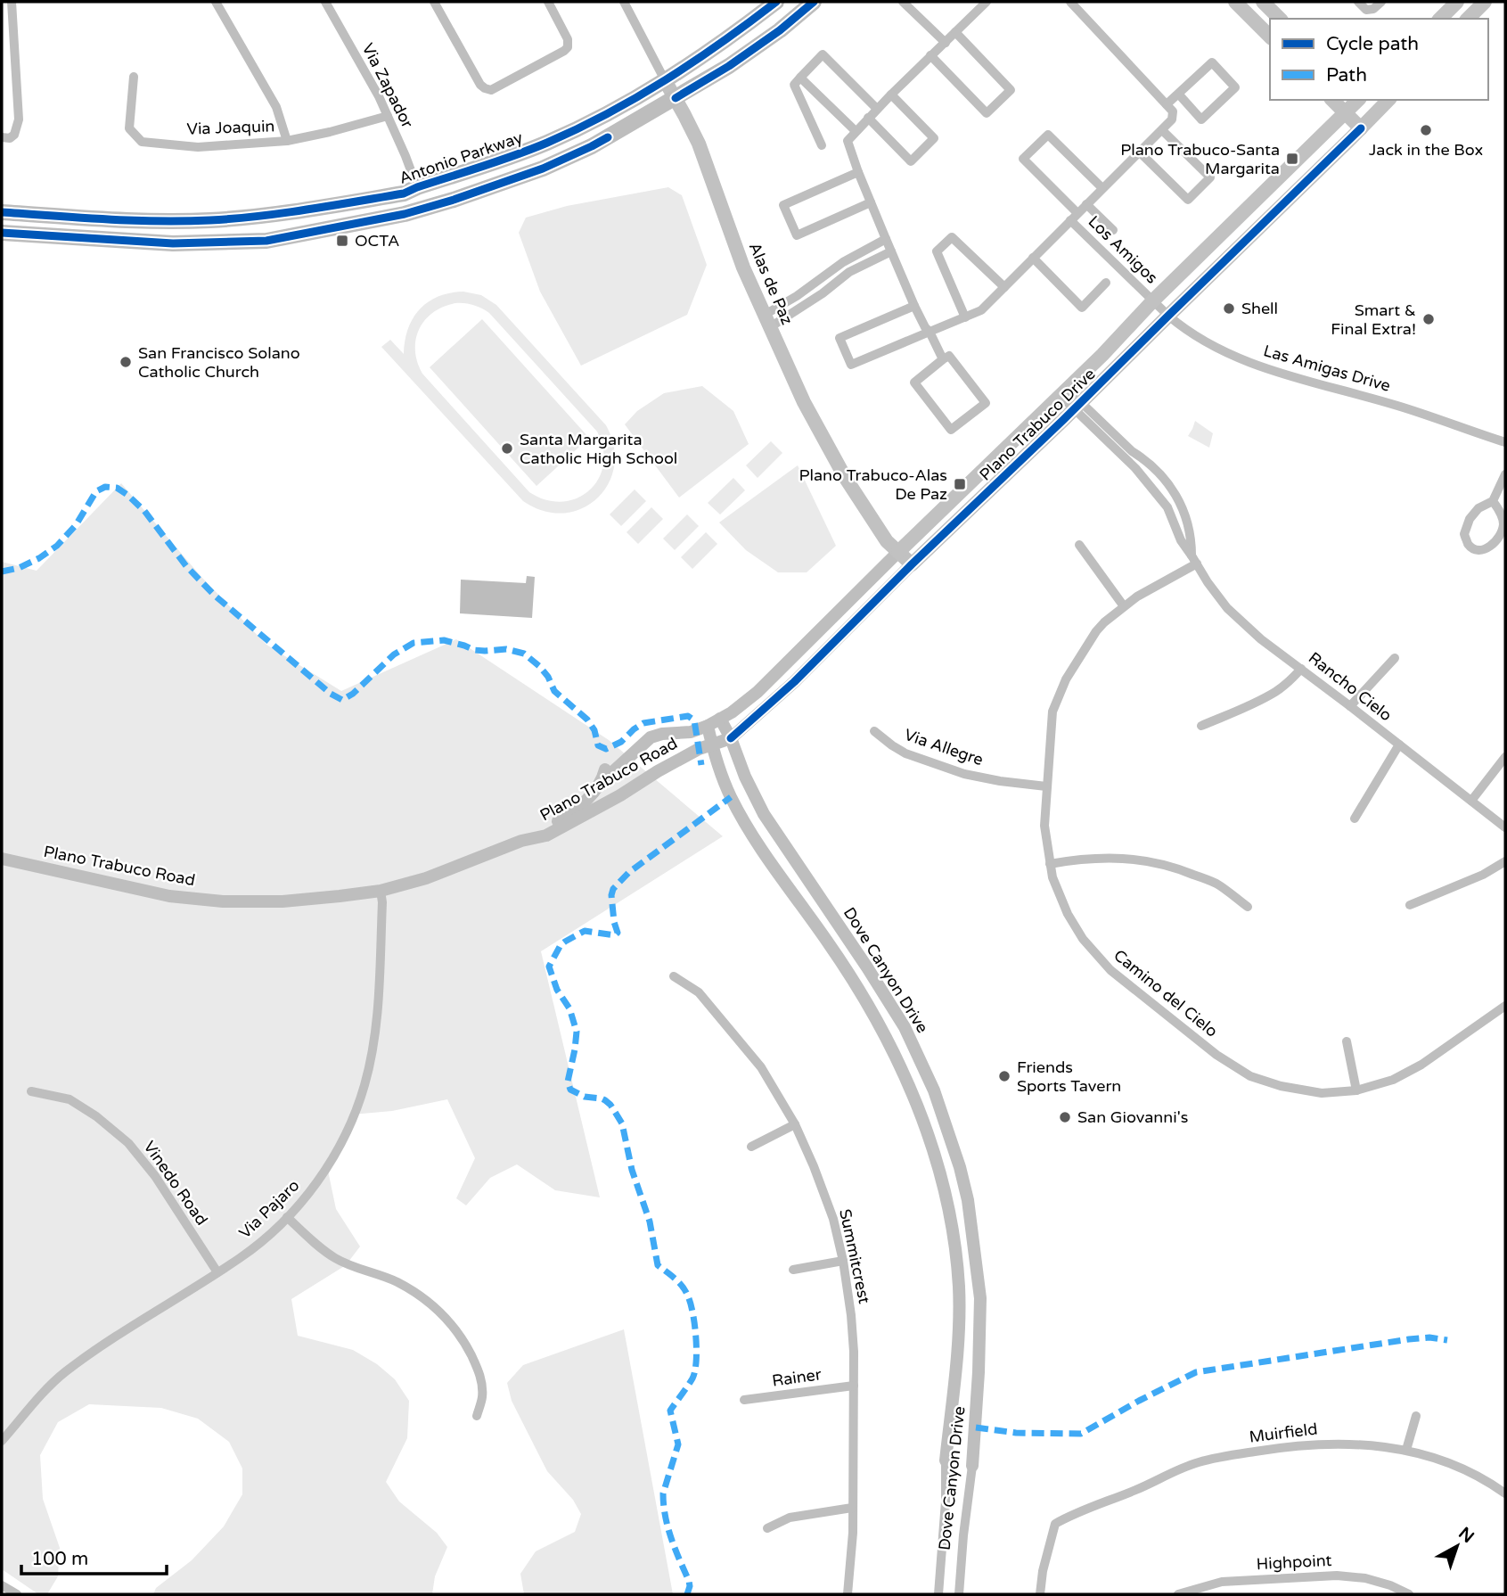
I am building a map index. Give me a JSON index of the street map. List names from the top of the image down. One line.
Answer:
{"streets":{"main road":["Antonio Parkway","Alas de Paz","Plano Trabuco Drive"],"street":["Via Zapador","Via Joaquin","Los Amigos","Las Amigas Drive","Rancho Cielo","Via Allegre","Plano Trabuco Road","Dove Canyon Drive","Camino del Cielo","Vinedo Road","Via Pajaro","Summitcrest","Rainer","Muirfield","Highpoint"]},"crossings":[["Via Zapador","Via Joaquin"],["Via Zapador","Antonio Parkway"],["Antonio Parkway","Alas de Paz"],["Los Amigos","Las Amigas Drive"],["Los Amigos","Plano Trabuco Drive"],["Alas de Paz","Plano Trabuco Drive"],["Las Amigas Drive","Plano Trabuco Drive"],["Plano Trabuco Drive","Rancho Cielo"],["Plano Trabuco Drive","Plano Trabuco Road"],["Plano Trabuco Drive","Dove Canyon Drive"],["Rancho Cielo","Camino del Cielo"],["Via Allegre","Camino del Cielo"],["Plano Trabuco Road","Dove Canyon Drive"],["Plano Trabuco Road","Via Pajaro"],["Vinedo Road","Via Pajaro"],["Summitcrest","Rainer"]],"places":{"other":["Jack in the Box","Shell","Smart & Final Extra!","San Francisco Solano Catholic Church","Santa Margarita Catholic High School","Friends Sports Tavern","San Giovanni's"],"transit":["Plano Trabuco-Santa Margarita","OCTA","Plano Trabuco-Alas De Paz"]},"legend":["Cycle path","Path"],"scale_bar":"100 m","north":"top right"}
